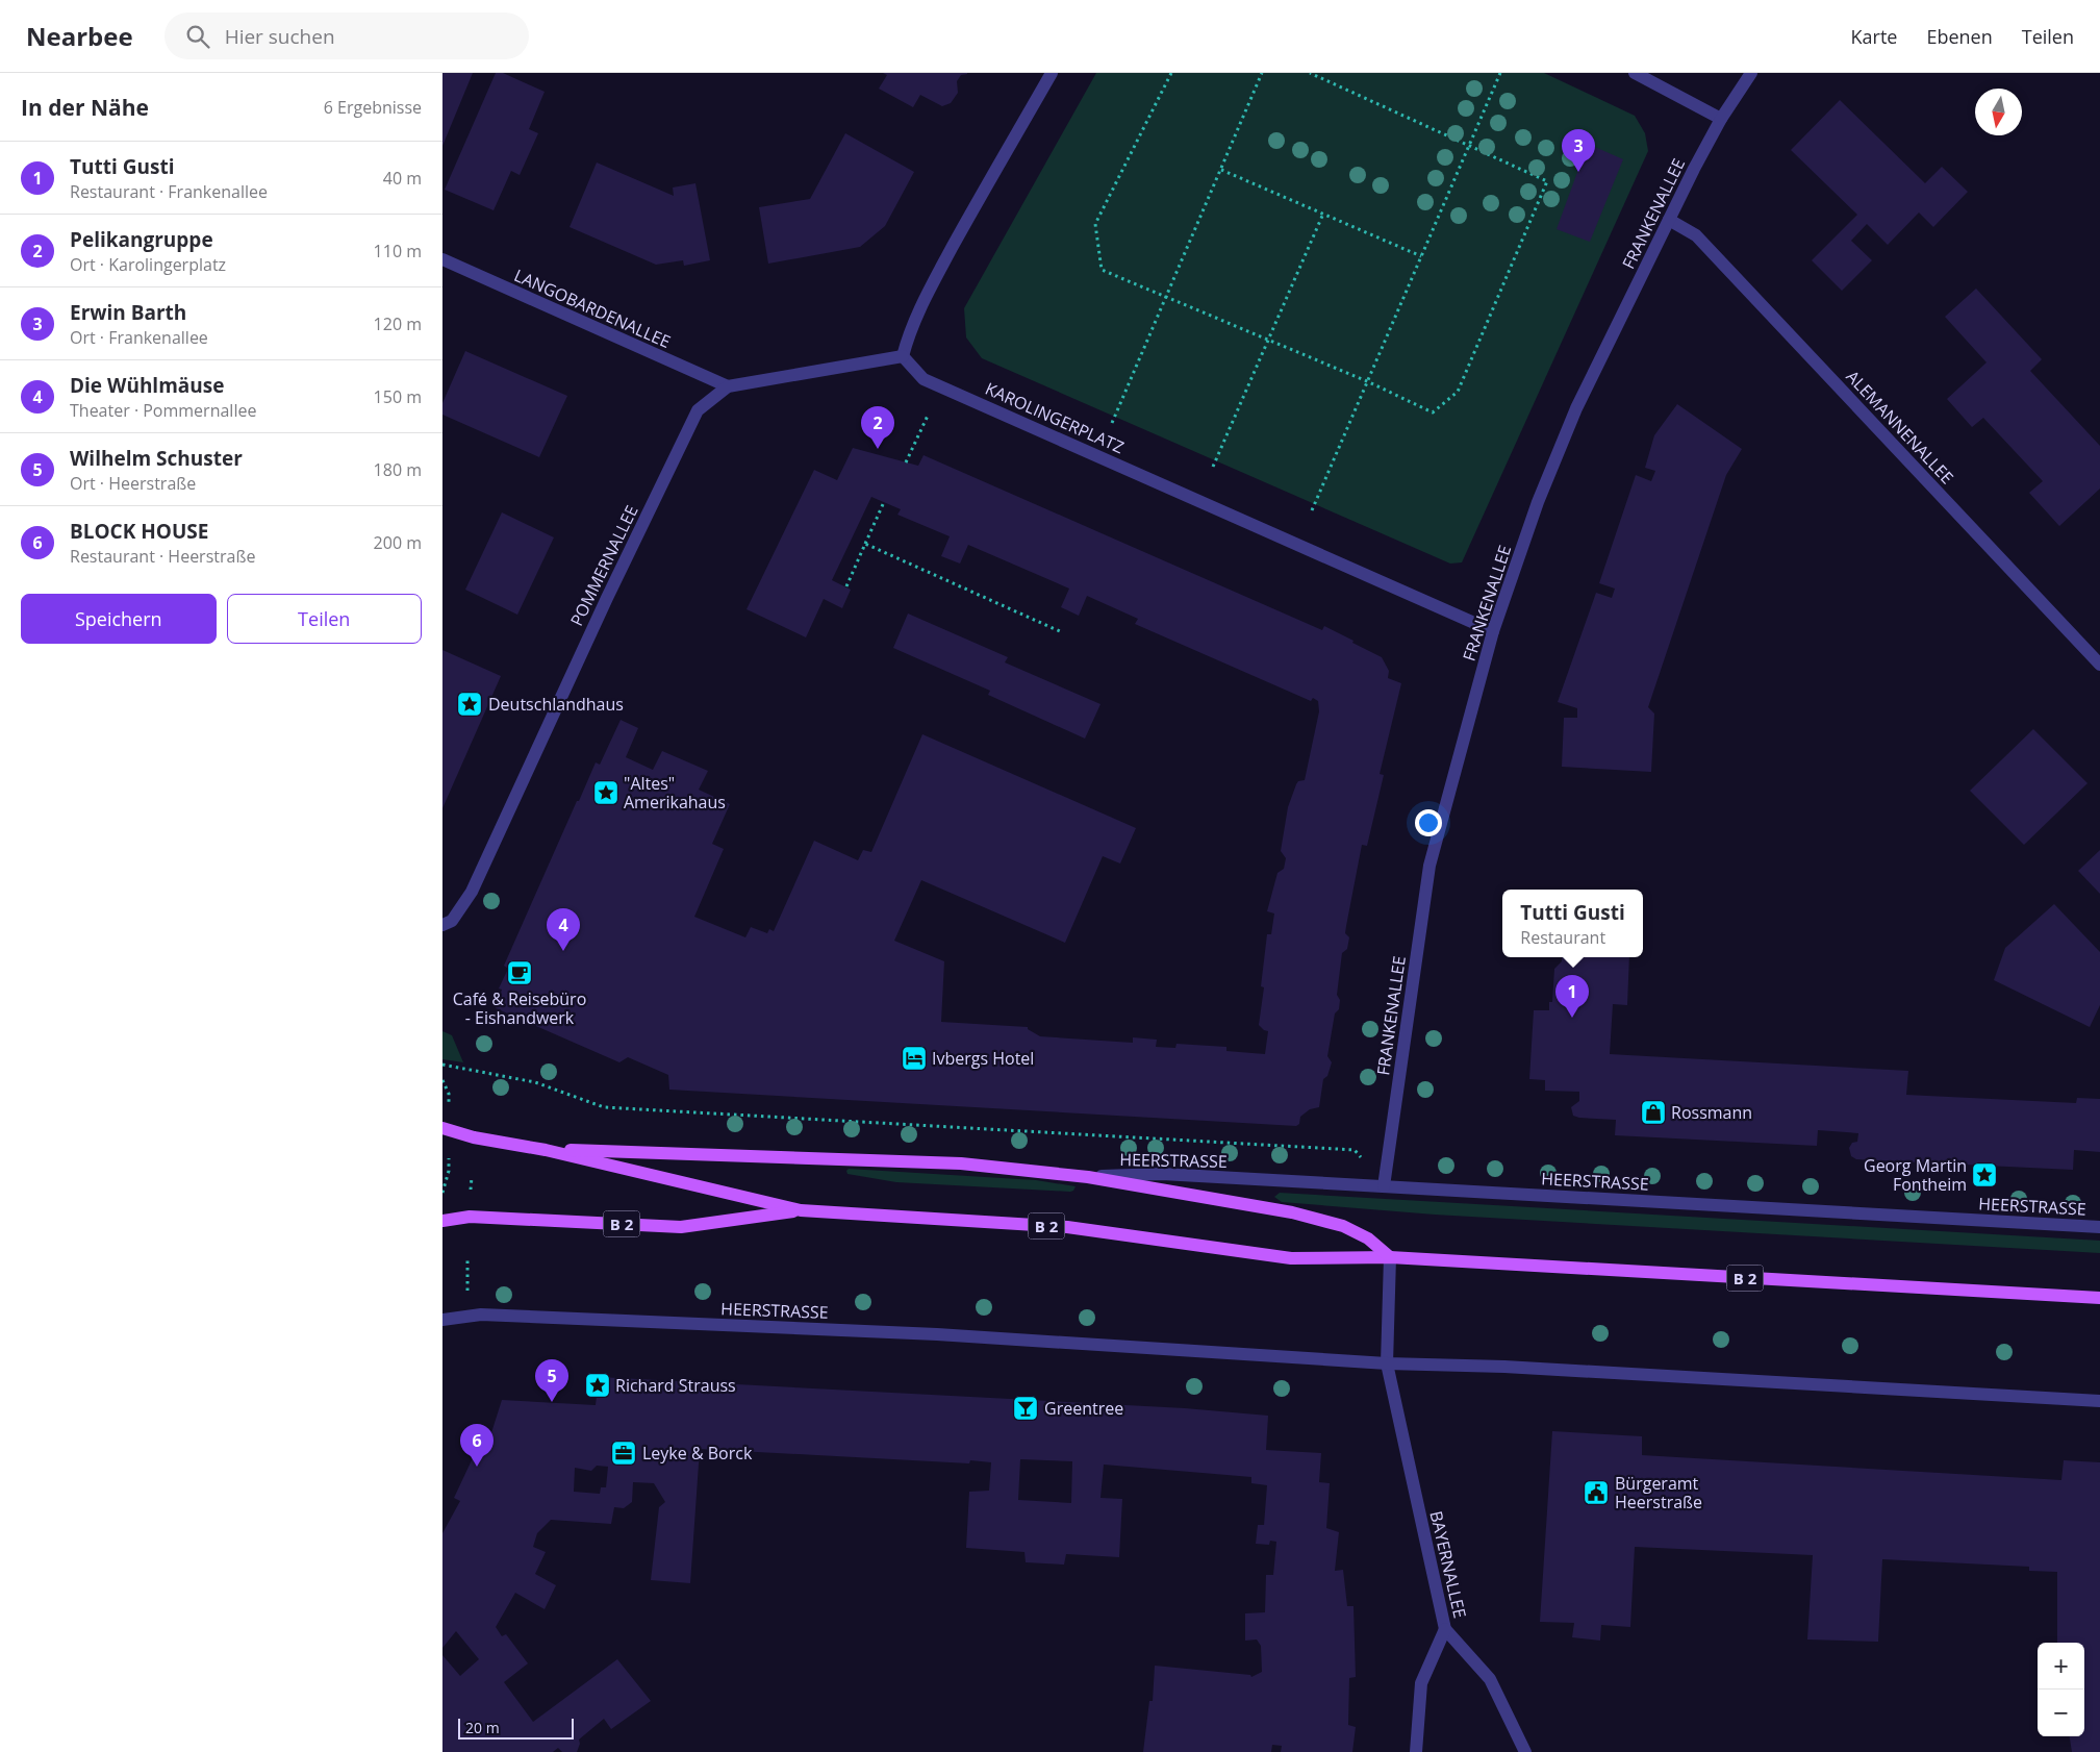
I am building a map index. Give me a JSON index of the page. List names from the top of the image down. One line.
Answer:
{"streets":{"main road":["HEERSTRASSE","B 2"],"street":["FRANKENALLEE","LANGOBARDENALLEE","KAROLINGERPLATZ","ALEMANNENALLEE","POMMERNALLEE","BAYERNALLEE"]},"crossings":[["FRANKENALLEE","KAROLINGERPLATZ"],["FRANKENALLEE","ALEMANNENALLEE"],["FRANKENALLEE","HEERSTRASSE"],["LANGOBARDENALLEE","POMMERNALLEE"],["KAROLINGERPLATZ","POMMERNALLEE"],["HEERSTRASSE","BAYERNALLEE"]],"places":{"place":["Deutschlandhaus","\"Altes\" Amerikahaus","Georg Martin Fontheim","Richard Strauss"],"cafe":["Café & Reisebüro - Eishandwerk"],"hotel":["Ivbergs Hotel"],"shop":["Rossmann"],"bar":["Greentree"],"office":["Leyke & Borck"],"public building":["Bürgeramt Heerstraße"]},"scale_bar":"20 m","north":"bottom","page":{"header":"Nearbee","search":"Hier suchen","nav":["Karte","Ebenen","Teilen"],"heading":["In der Nähe","6 Ergebnisse"],"pins":["3","2","4","1","5","6"],"list":[{"mark":"1","name":"Tutti Gusti","note":"Restaurant · Frankenallee","value":"40 m"},{"mark":"2","name":"Pelikangruppe","note":"Ort · Karolingerplatz","value":"110 m"},{"mark":"3","name":"Erwin Barth","note":"Ort · Frankenallee","value":"120 m"},{"mark":"4","name":"Die Wühlmäuse","note":"Theater · Pommernallee","value":"150 m"},{"mark":"5","name":"Wilhelm Schuster","note":"Ort · Heerstraße","value":"180 m"},{"mark":"6","name":"BLOCK HOUSE","note":"Restaurant · Heerstraße","value":"200 m"}],"buttons":["Speichern","Teilen"],"popup":["Tutti Gusti","Restaurant"],"map_buttons":["+","−"],"scale":"20 m"}}
